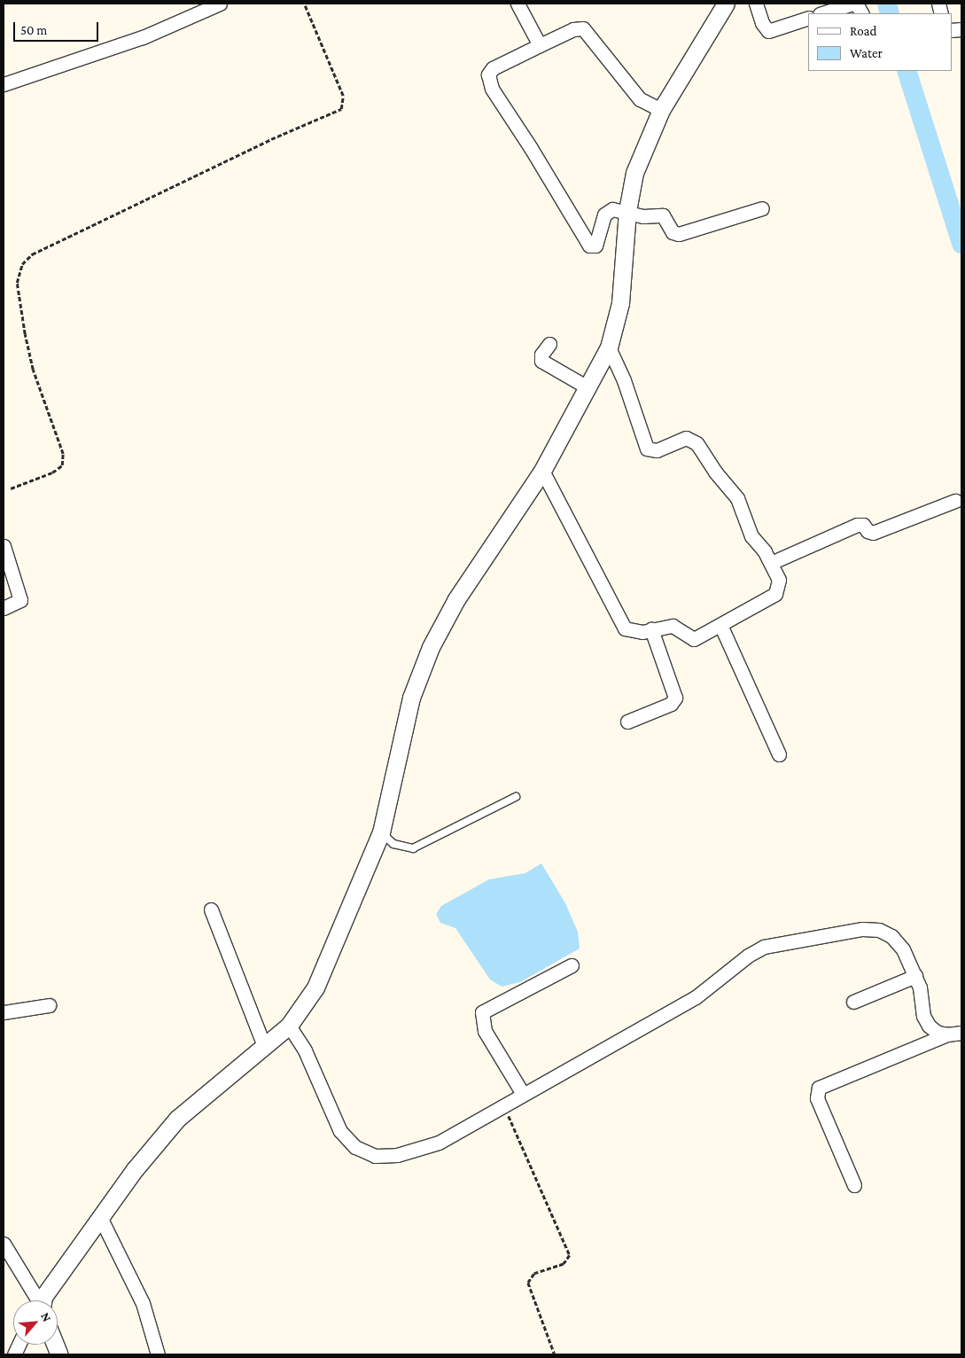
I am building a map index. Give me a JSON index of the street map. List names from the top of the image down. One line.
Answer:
{"legend":["Road","Water"],"scale_bar":"50 m","north":"top right"}
